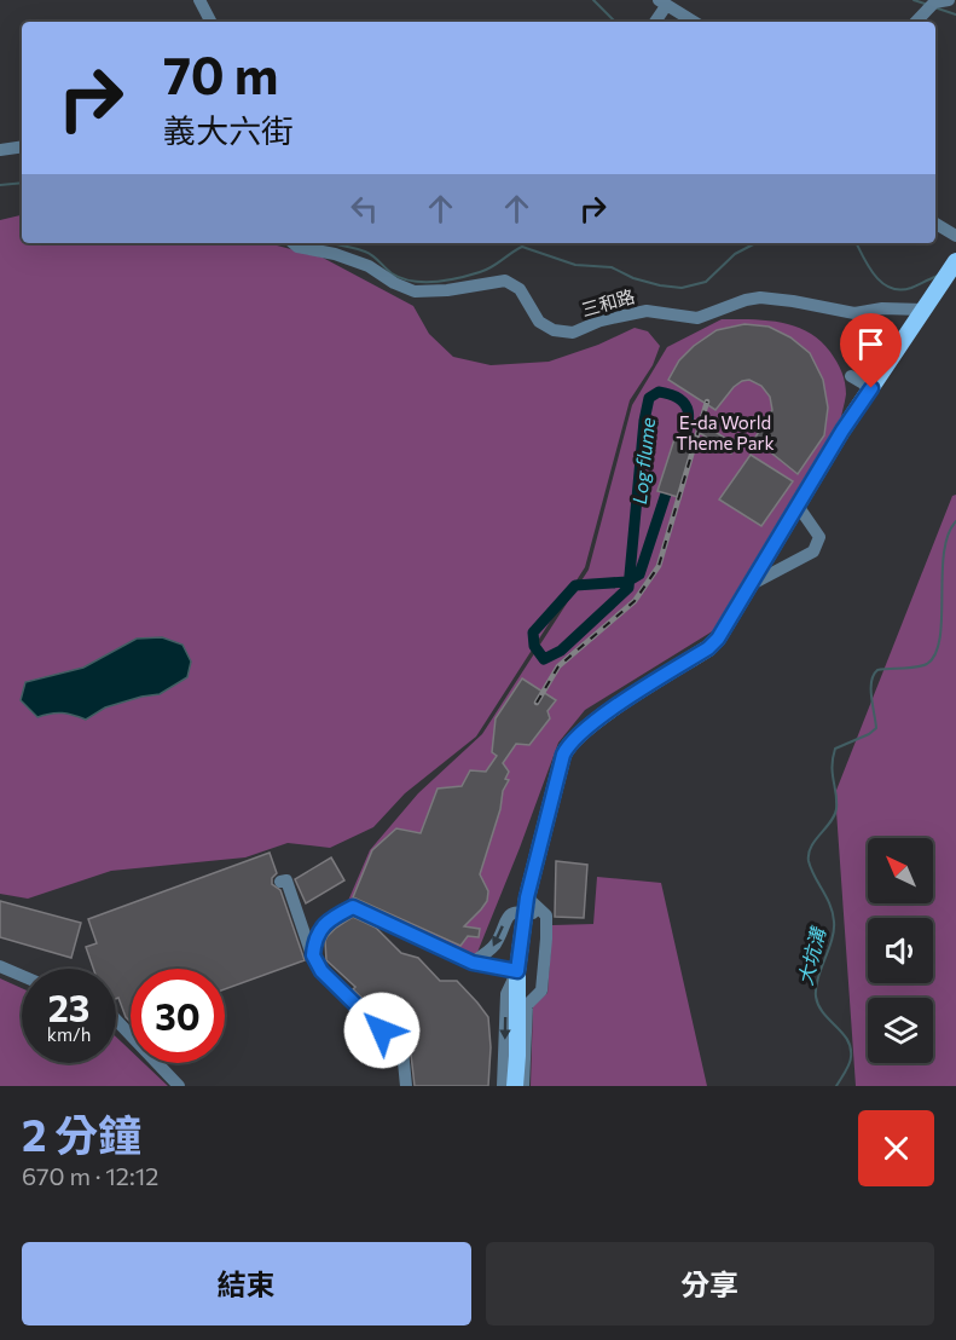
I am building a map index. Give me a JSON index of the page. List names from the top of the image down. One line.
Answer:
{"streets":{"street":["三和路"]},"water":["Log flume","大坑溝"],"parks":["E-da World Theme Park"],"north":"top left","page":{"turn":["70 m","義大六街"],"speed":"23 km/h","limit":"30","heading":["2 分鐘","670 m · 12:12"],"buttons":["結束","分享"]}}
